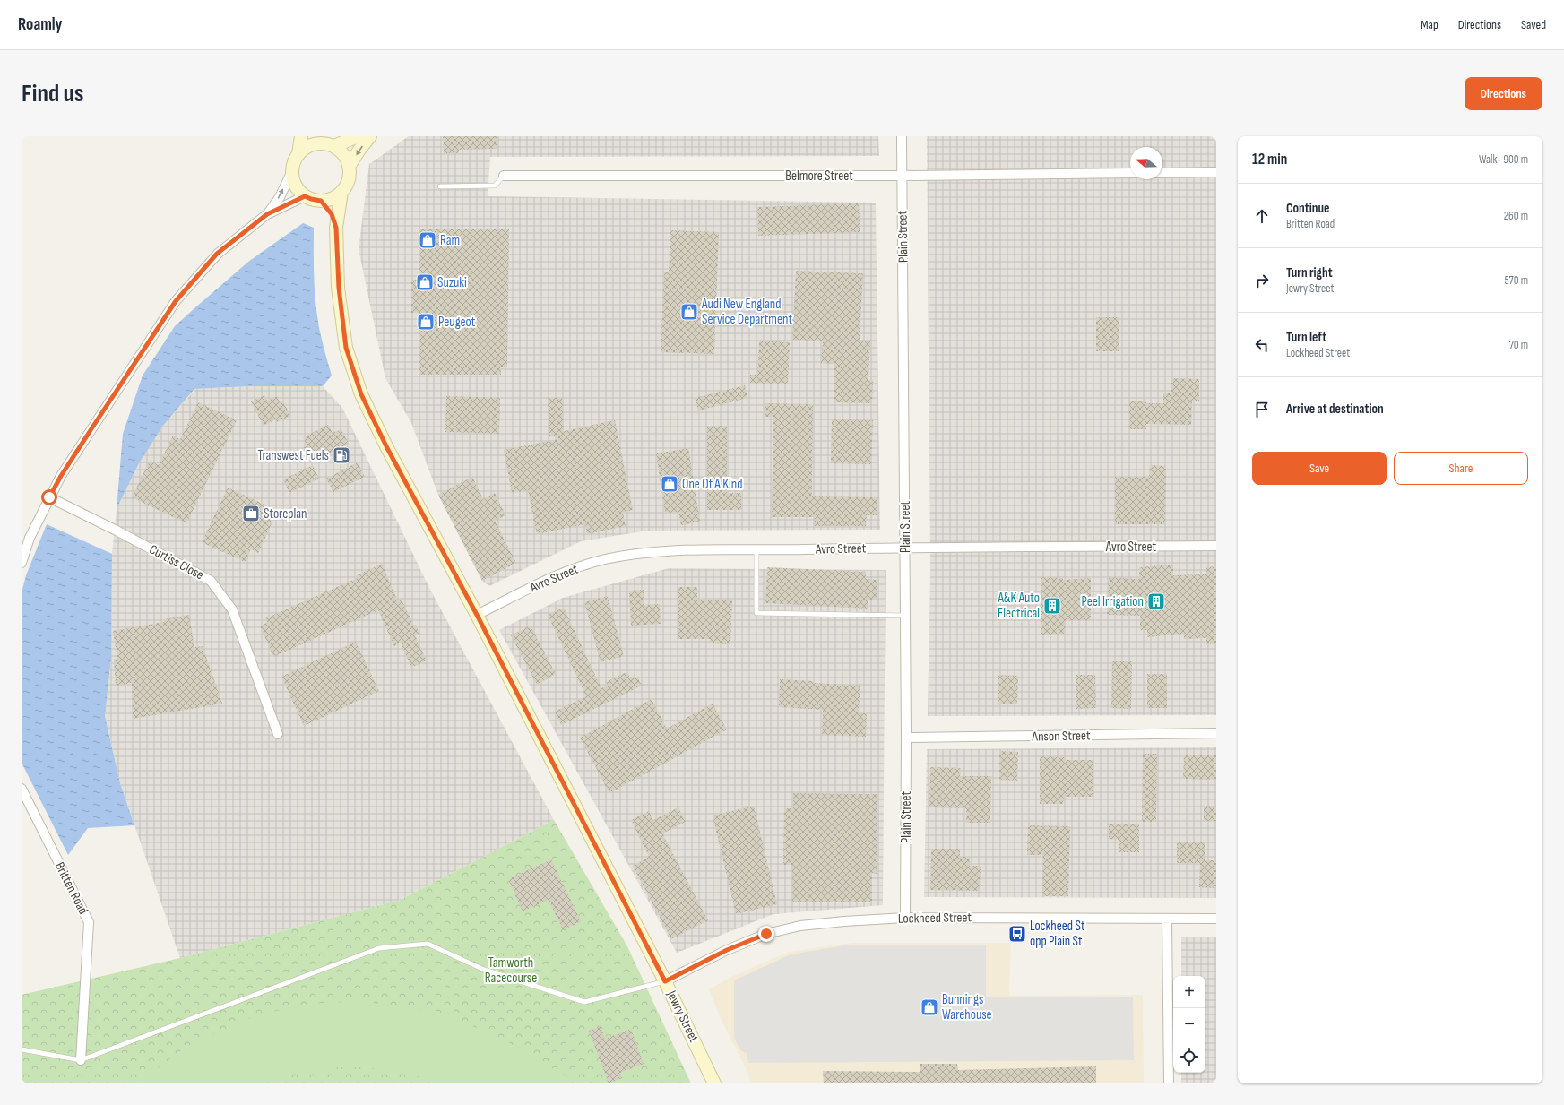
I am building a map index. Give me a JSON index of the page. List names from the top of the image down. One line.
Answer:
{"streets":{"main road":["Jewry Street"],"street":["Belmore Street","Plain Street","Avro Street","Curtiss Close","Anson Street","Britten Road","Lockheed Street"]},"crossings":[["Belmore Street","Plain Street"],["Plain Street","Avro Street"],["Plain Street","Anson Street"],["Plain Street","Lockheed Street"],["Avro Street","Jewry Street"],["Lockheed Street","Jewry Street"]],"parks":["Tamworth Racecourse"],"places":{"shop":["Ram","Suzuki","Audi New England Service Department","Peugeot","One Of A Kind","Bunnings Warehouse"],"fuel station":["Transwest Fuels"],"office":["Storeplan"],"building":["Peel Irrigation","A&K Auto Electrical"],"bus stop":["Lockheed St opp Plain St"]},"north":"left","page":{"header":"Roamly","nav":["Map","Directions","Saved"],"buttons":["Directions",["Save","Share"]],"title":"Find us","heading":["12 min","Walk · 900 m"],"list":[["Continue","Britten Road","260 m"],["Turn right","Jewry Street","570 m"],["Turn left","Lockheed Street","70 m"],"Arrive at destination"],"map_buttons":["+","−"]}}
